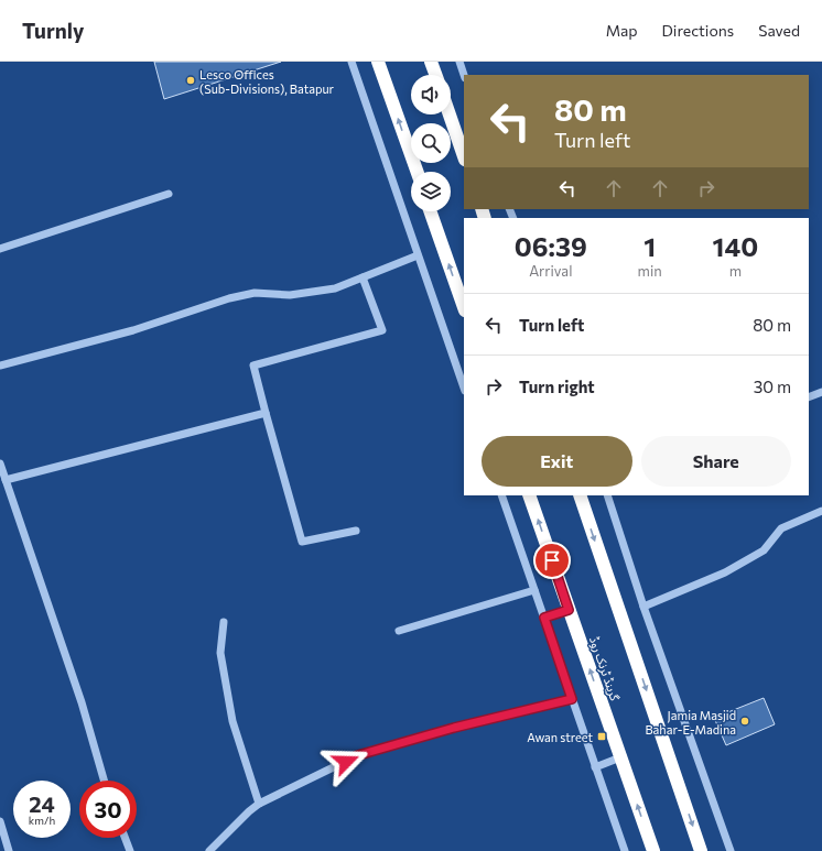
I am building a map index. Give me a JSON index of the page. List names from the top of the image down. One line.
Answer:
{"streets":{"highway":["گرینڈ ٹرنک روڈ"]},"places":{"other":["Lesco Offices (Sub-Divisions), Batapur","Jamia Masjid Bahar-E-Madina"],"transit":["Awan street"]},"page":{"header":"Turnly","nav":["Map","Directions","Saved"],"turn":["80 m","Turn left"],"eta":["06:39","Arrival","1","min","140","m"],"list":[{"name":"Turn left","value":"80 m"},{"name":"Turn right","value":"30 m"}],"buttons":["Exit","Share"],"speed":"24 km/h","limit":"30"}}
